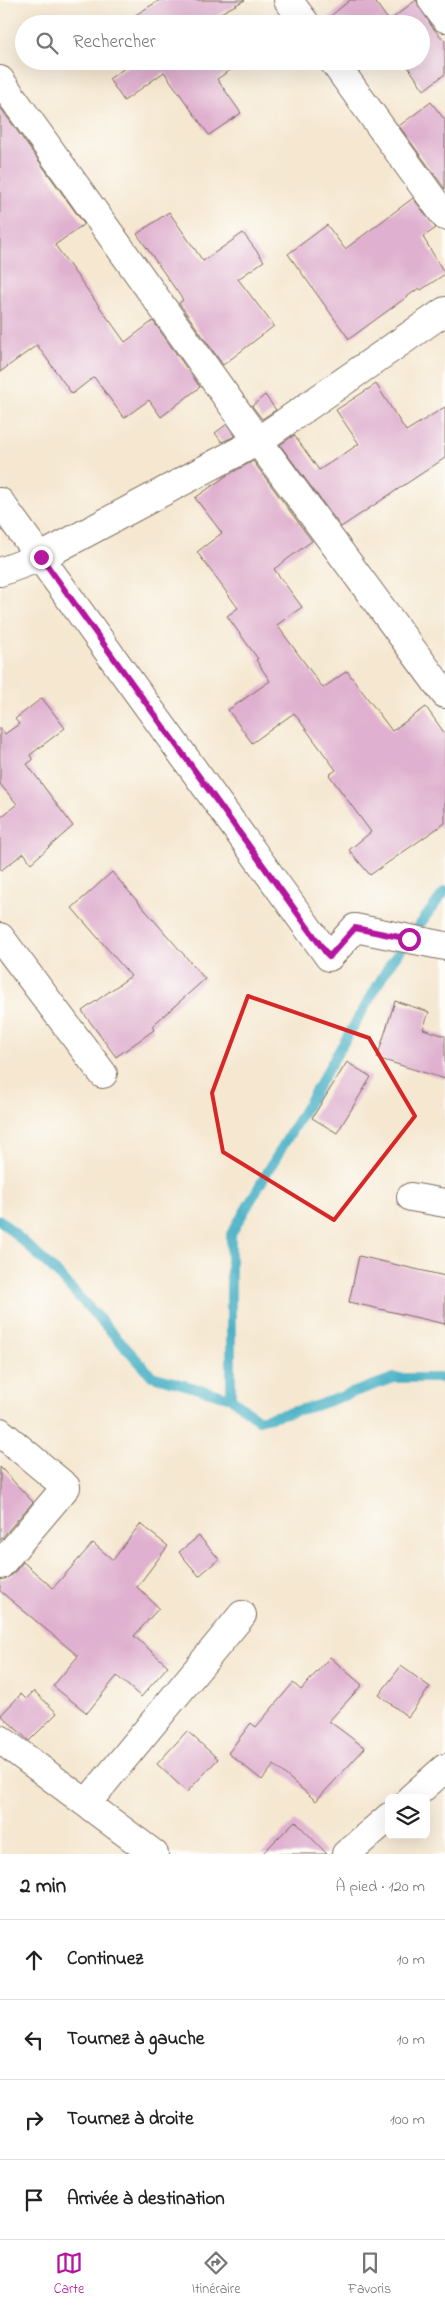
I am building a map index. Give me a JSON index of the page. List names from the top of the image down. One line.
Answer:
{"page":{"search":"Rechercher","heading":["2 min","À pied · 120 m"],"list":[["Continuez","10 m"],["Tournez à gauche","10 m"],["Tournez à droite","100 m"],"Arrivée à destination"],"nav":["Carte","Itinéraire","Favoris"]}}
